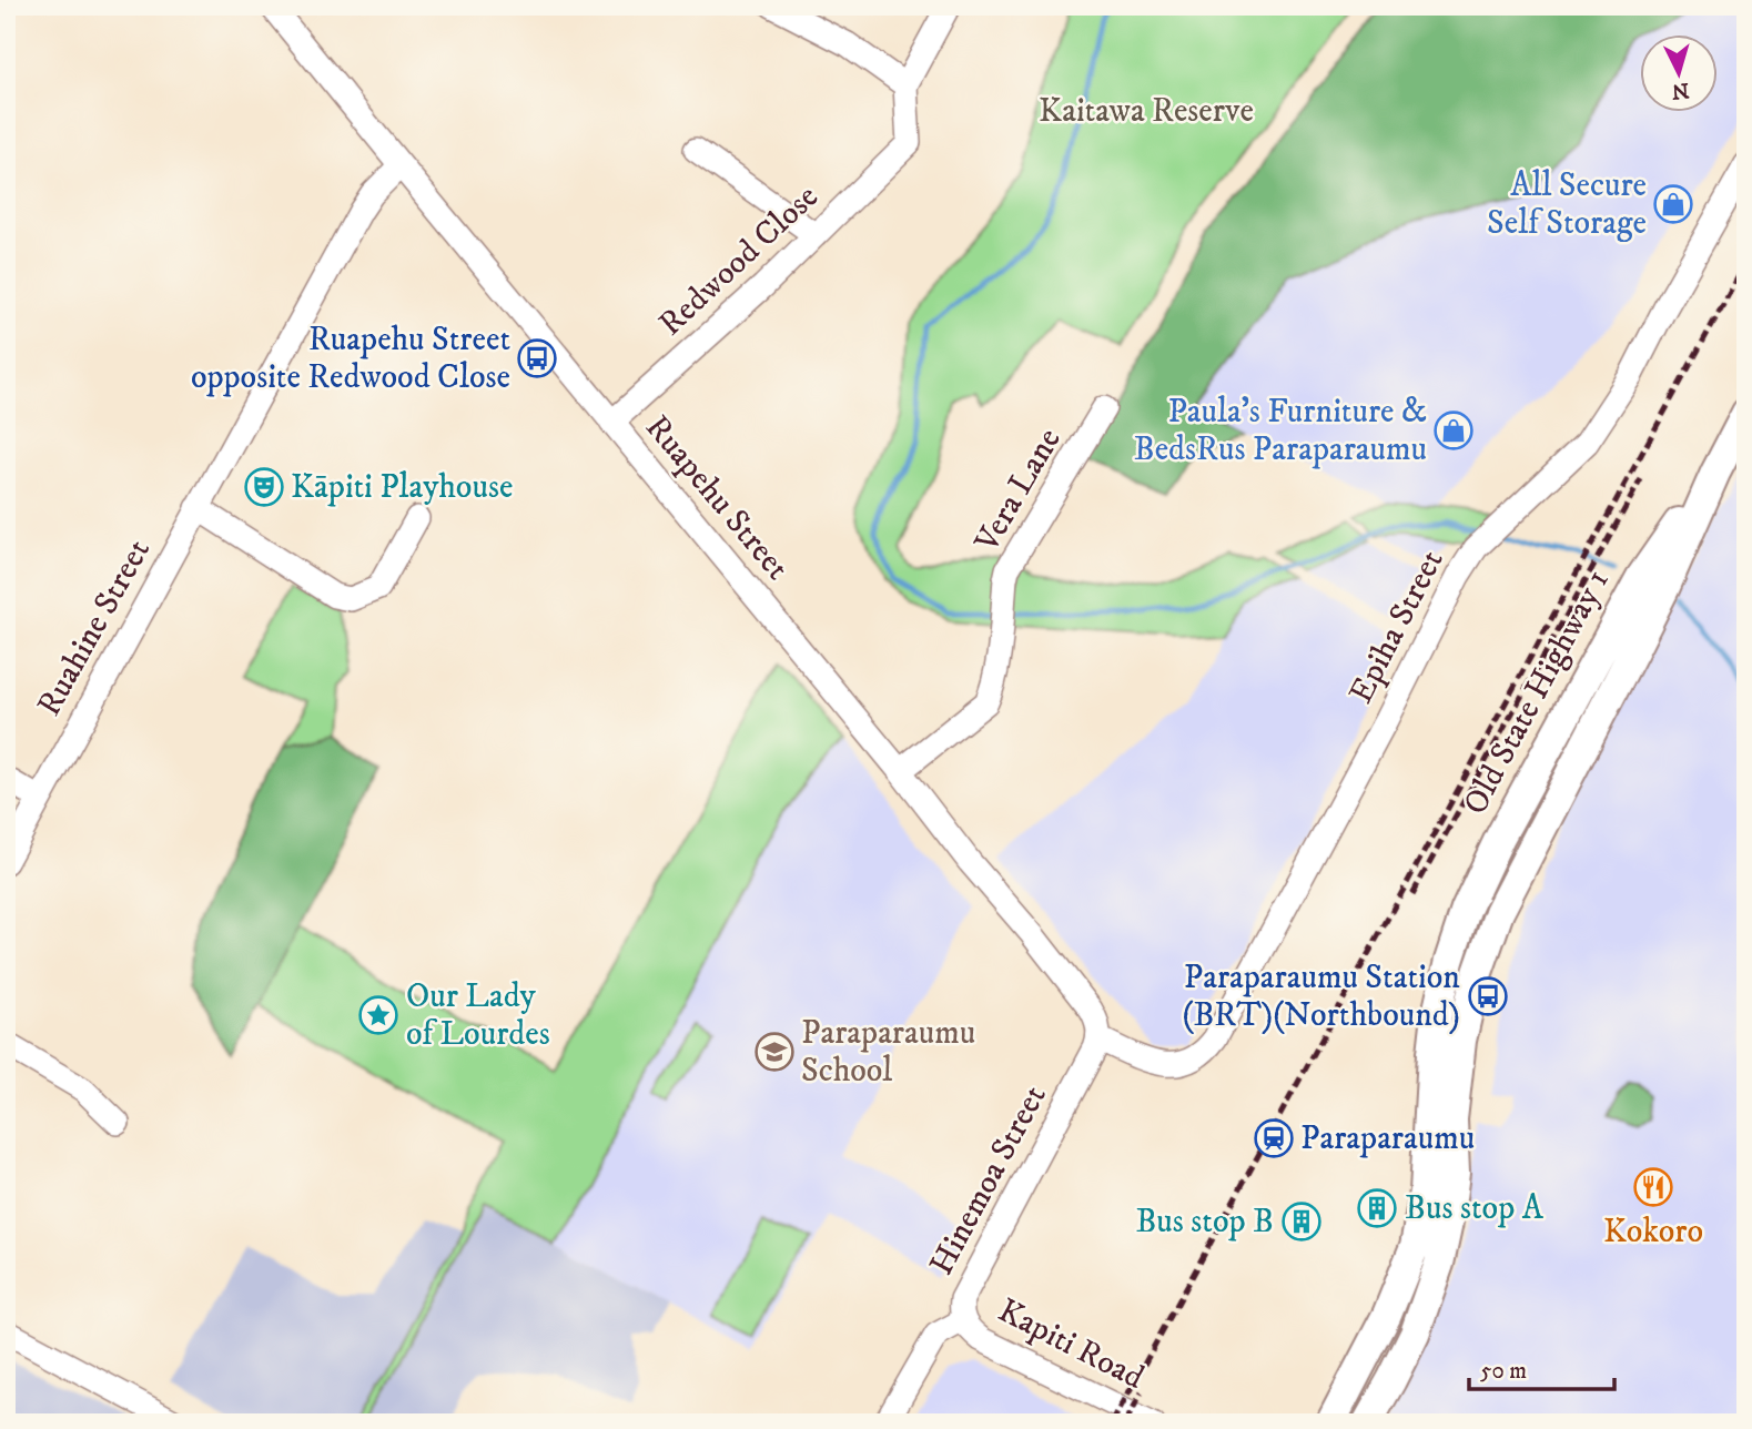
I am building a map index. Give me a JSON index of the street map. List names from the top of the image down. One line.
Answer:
{"streets":{"main road":["Old State Highway 1"],"street":["Redwood Close","Vera Lane","Ruapehu Street","Epiha Street","Ruahine Street","Hinemoa Street","Kapiti Road"]},"crossings":[["Redwood Close","Ruapehu Street"],["Vera Lane","Ruapehu Street"],["Ruapehu Street","Epiha Street"],["Ruapehu Street","Ruahine Street"],["Ruapehu Street","Hinemoa Street"],["Epiha Street","Hinemoa Street"],["Hinemoa Street","Kapiti Road"]],"parks":["Kaitawa Reserve"],"places":{"shop":["All Secure Self Storage","Paula's Furniture & BedsRus Paraparaumu"],"bus stop":["Ruapehu Street opposite Redwood Close","Paraparaumu Station (BRT)(Northbound)"],"theatre":["Kāpiti Playhouse"],"place":["Our Lady of Lourdes"],"school or university":["Paraparaumu School"],"station":["Paraparaumu"],"restaurant":["Kokoro"],"building":["Bus stop A","Bus stop B"]},"scale_bar":"50 m","north":"bottom"}
